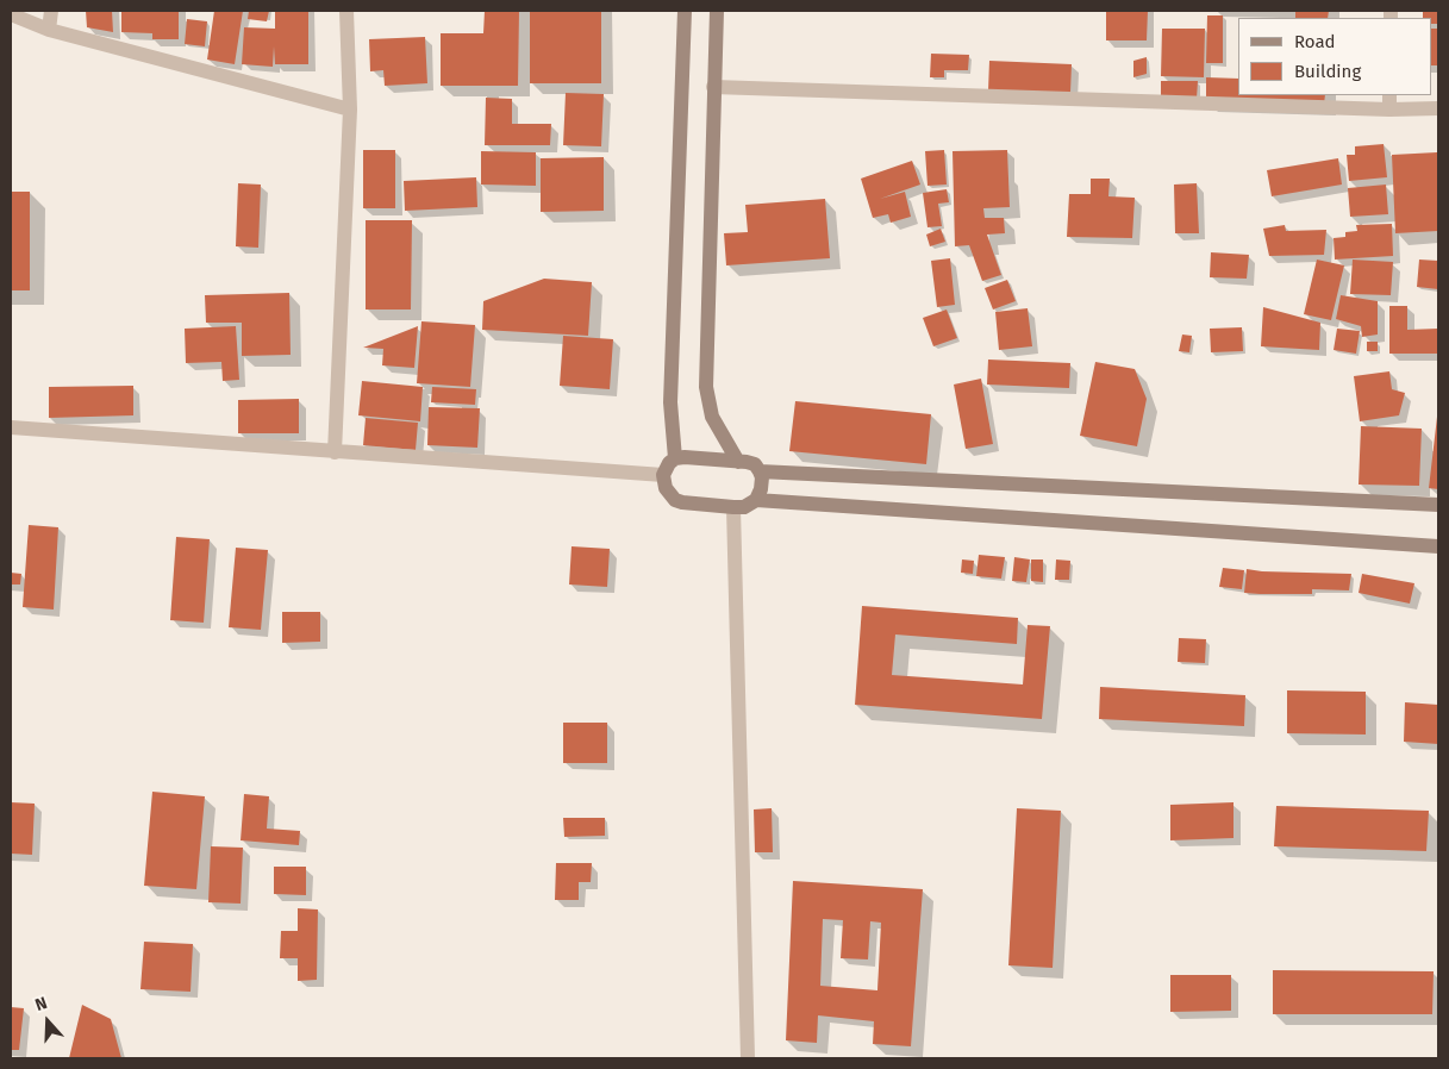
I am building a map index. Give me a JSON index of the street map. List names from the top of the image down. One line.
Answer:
{"legend":["Road","Building"],"north":"top"}
